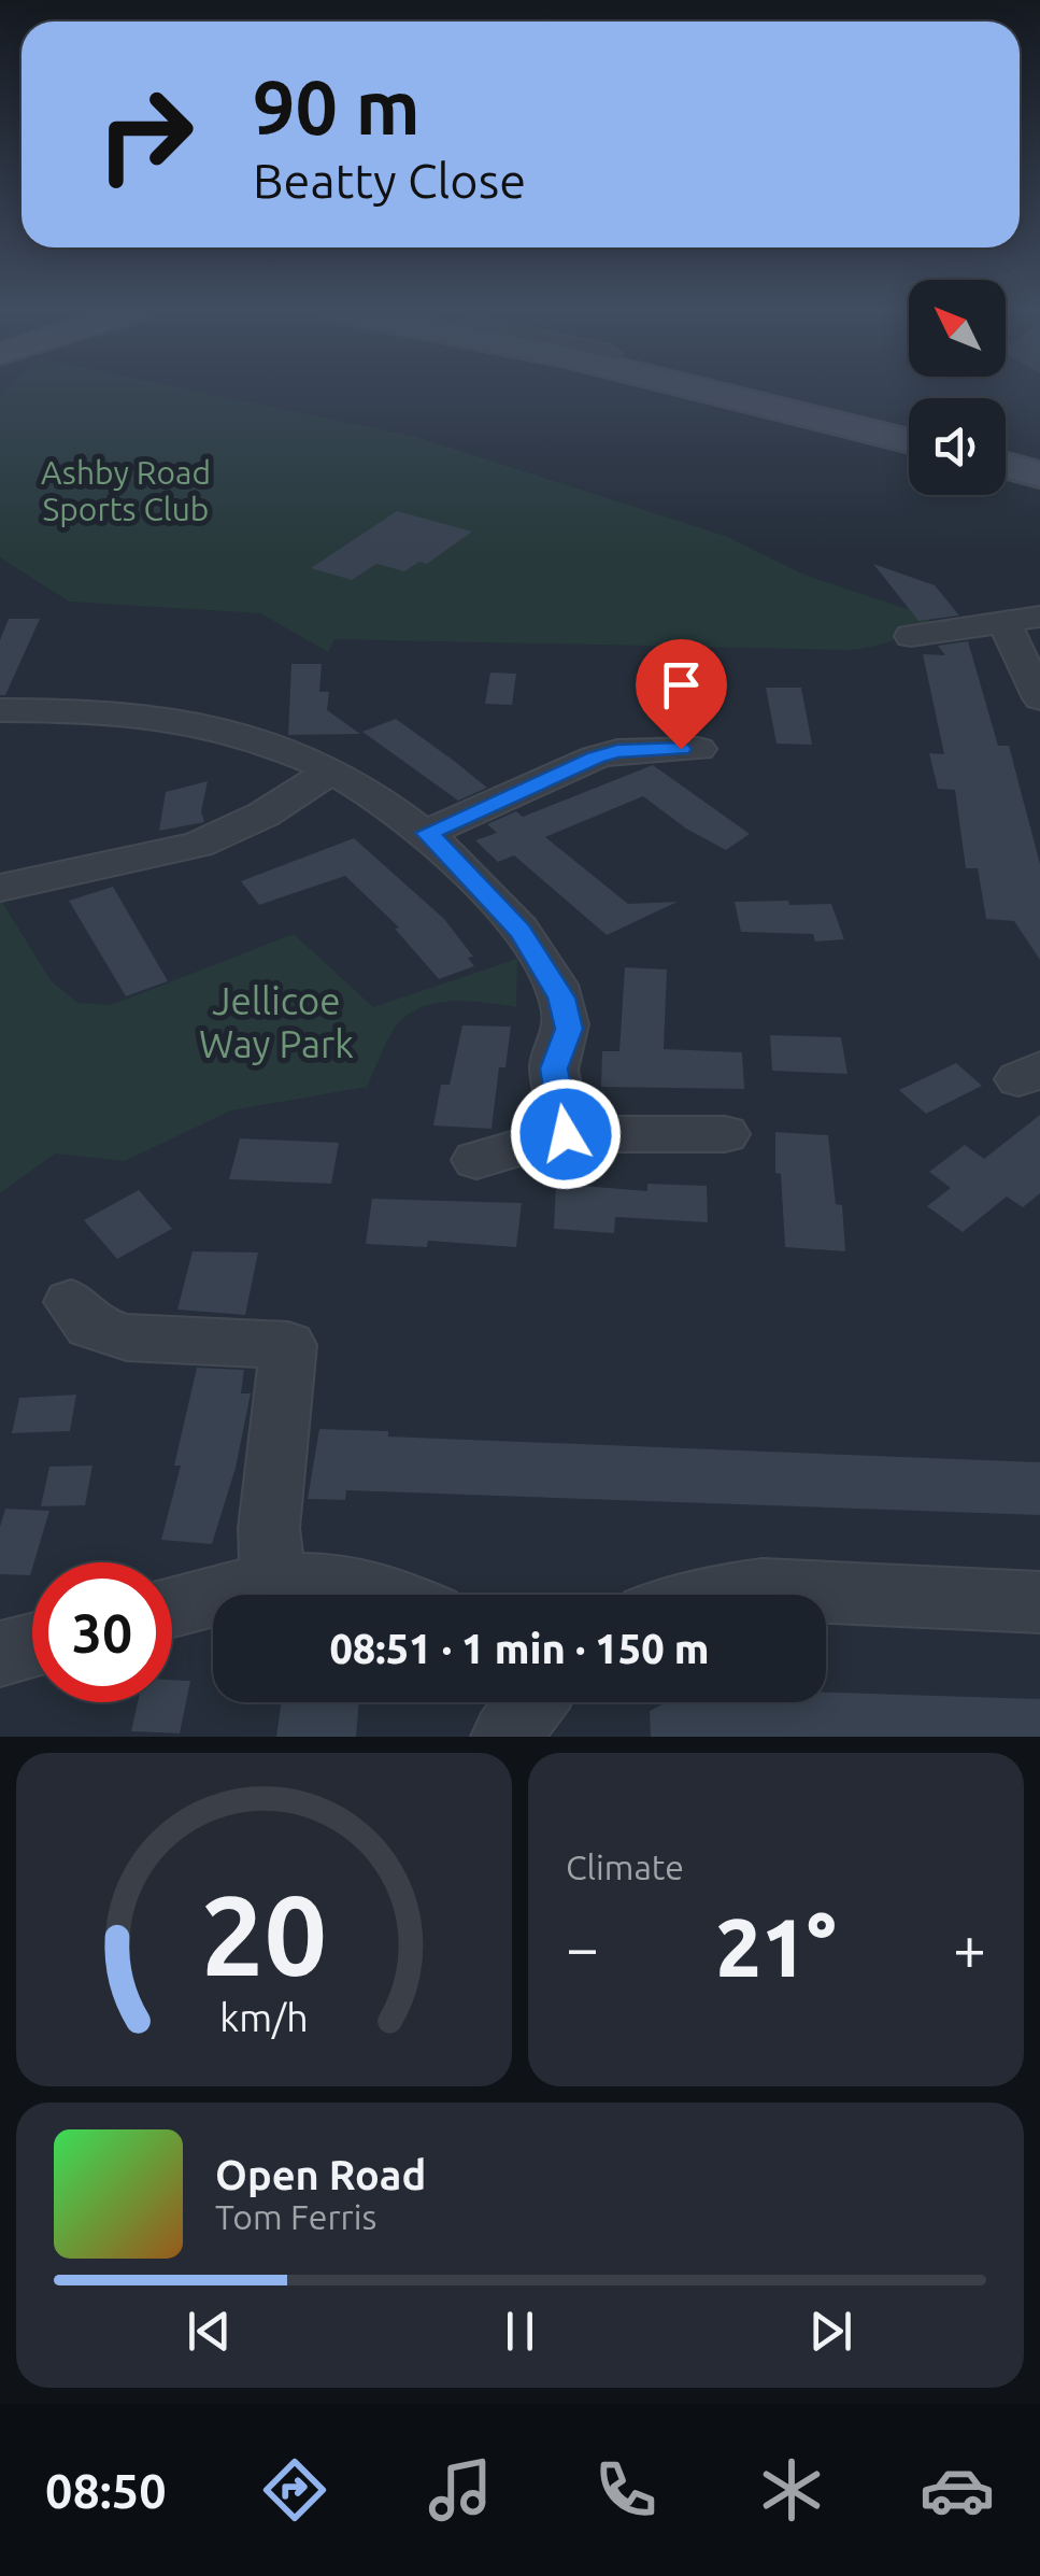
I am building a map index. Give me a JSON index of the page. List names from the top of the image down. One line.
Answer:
{"parks":["Ashby Road Sports Club","Jellicoe Way Park"],"north":"top left","page":{"turn":["90 m","Beatty Close"],"limit":"30","trip":"08:51 · 1 min · 150 m","tile":"Climate","heat":["−","21°","+"],"song":["Open Road","Tom Ferris"],"tabs":"08:50","gauge":["20","km/h"]}}
